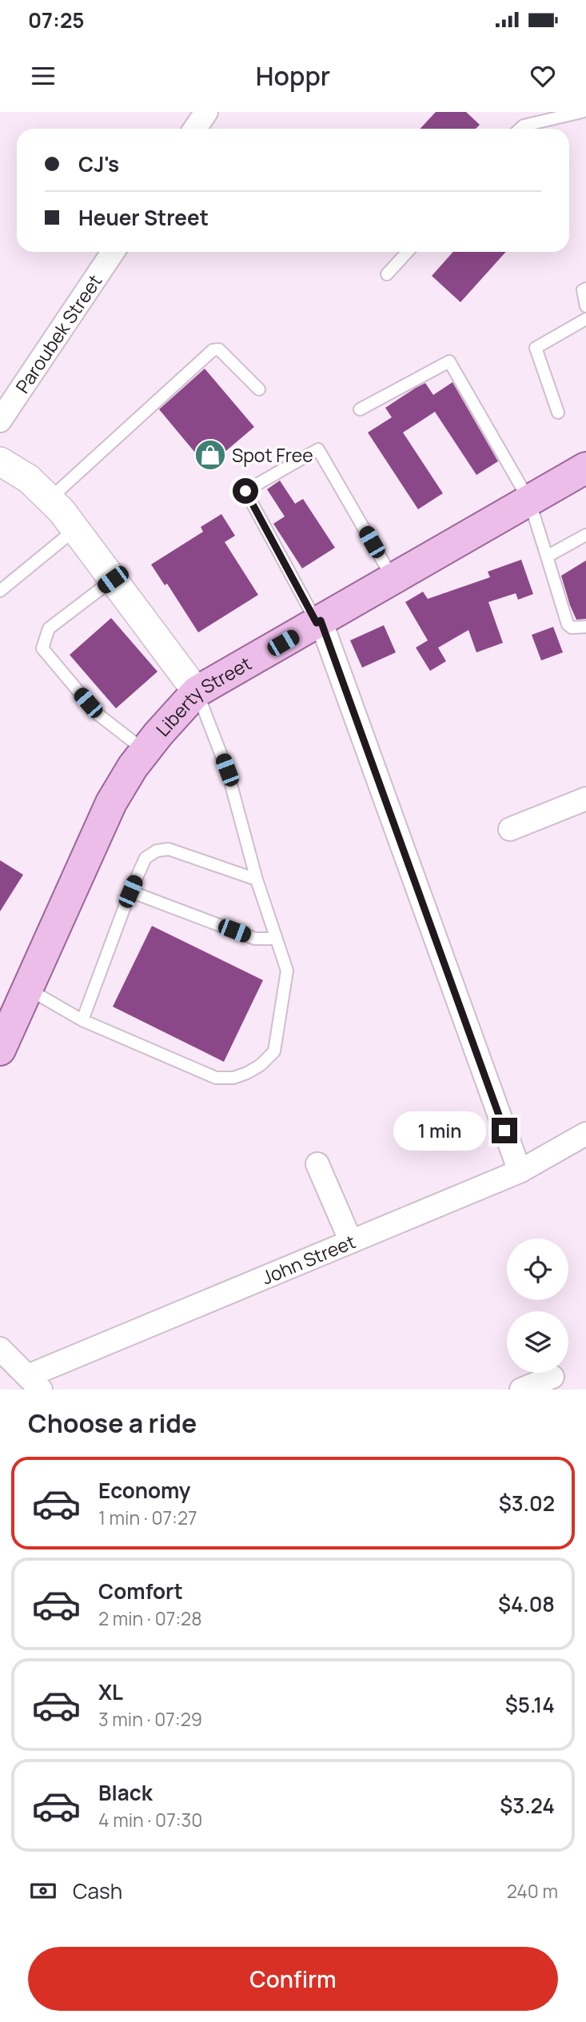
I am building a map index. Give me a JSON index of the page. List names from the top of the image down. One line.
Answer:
{"streets":{"main road":["Liberty Street"],"street":["Paroubek Street","John Street"]},"places":{"shop":["Spot Free"]},"page":{"status":"07:25","header":"Hoppr","banner":["CJ's","Heuer Street"],"bubble":"1 min","heading":"Choose a ride","list":[{"name":"Economy","note":"1 min · 07:27","value":"$3.02"},{"name":"Comfort","note":"2 min · 07:28","value":"$4.08"},{"name":"XL","note":"3 min · 07:29","value":"$5.14"},{"name":"Black","note":"4 min · 07:30","value":"$3.24"}],"pay":["Cash","240 m"],"buttons":"Confirm"}}
